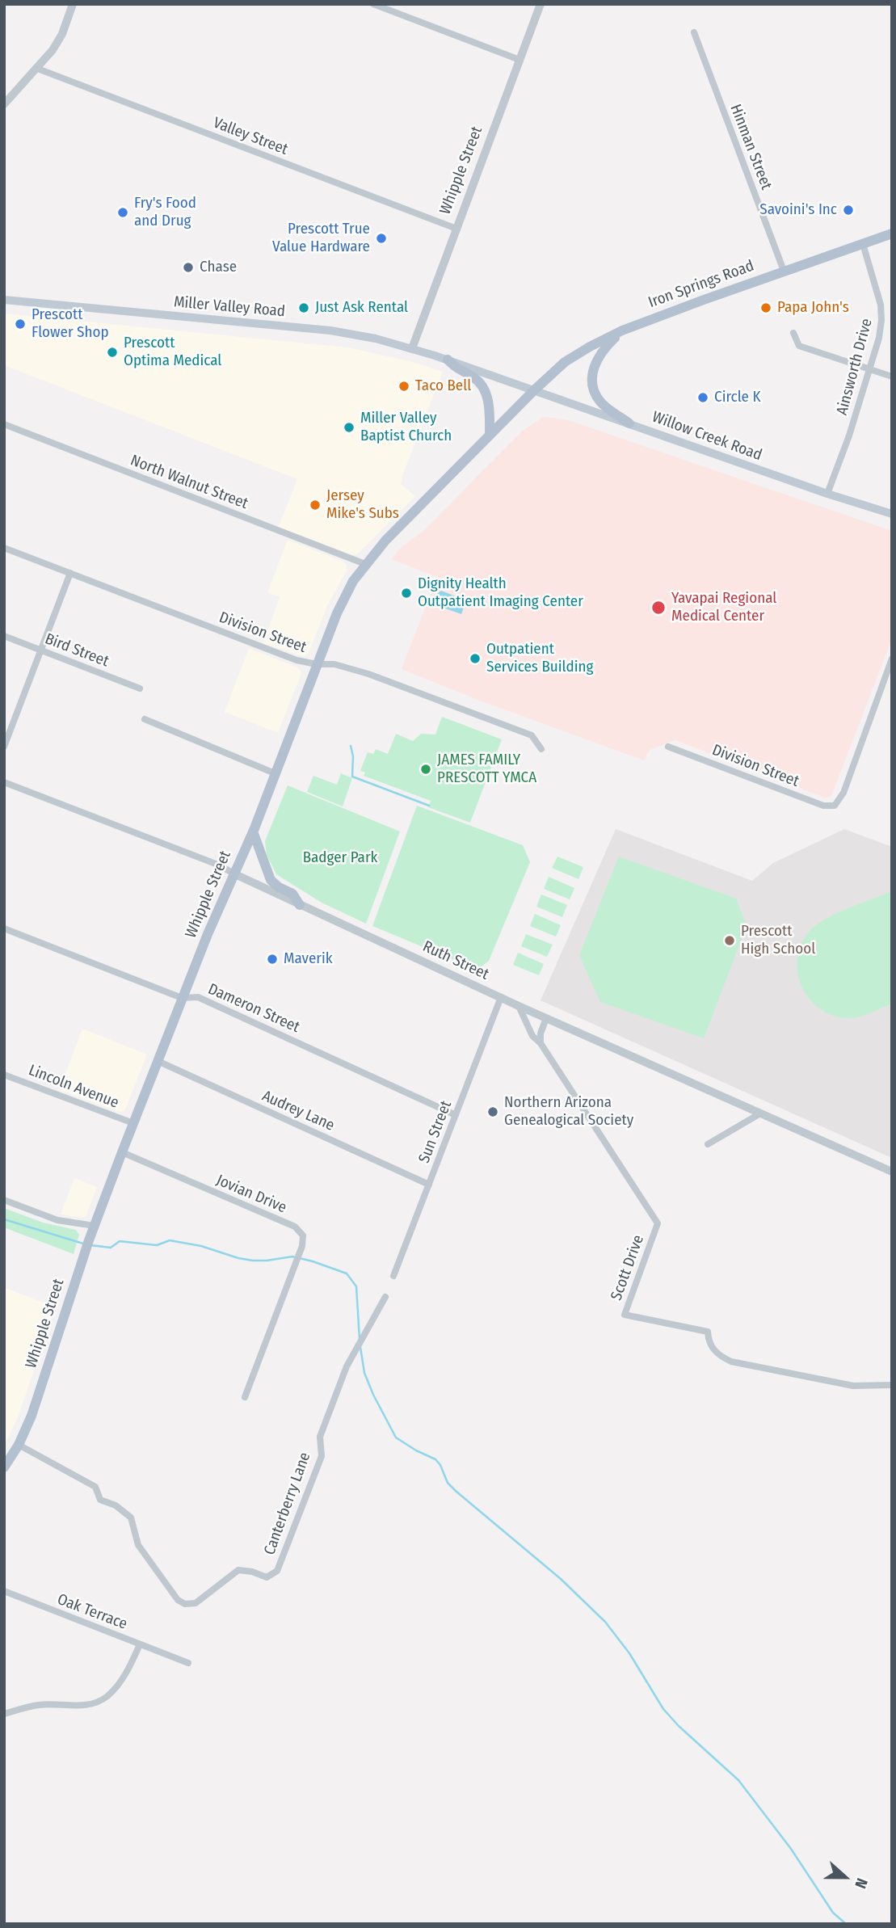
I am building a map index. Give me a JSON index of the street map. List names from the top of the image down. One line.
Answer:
{"streets":{"main road":["Whipple Street","Iron Springs Road","Miller Valley Road","Willow Creek Road"],"street":["Valley Street","Hinman Street","Ainsworth Drive","North Walnut Street","Division Street","Bird Street","Ruth Street","Dameron Street","Lincoln Avenue","Audrey Lane","Sun Street","Jovian Drive","Scott Drive","Canterberry Lane","Oak Terrace"]},"crossings":[["Valley Street","Whipple Street"],["Hinman Street","Iron Springs Road"],["Whipple Street","Iron Springs Road"],["Whipple Street","Miller Valley Road"],["Whipple Street","Willow Creek Road"],["Whipple Street","North Walnut Street"],["Whipple Street","Division Street"],["Whipple Street","Ruth Street"],["Whipple Street","Dameron Street"],["Whipple Street","Lincoln Avenue"],["Whipple Street","Audrey Lane"],["Whipple Street","Jovian Drive"],["Whipple Street","Canterberry Lane"],["Iron Springs Road","Ainsworth Drive"],["Iron Springs Road","Willow Creek Road"],["Miller Valley Road","Willow Creek Road"],["Ainsworth Drive","Willow Creek Road"],["Ruth Street","Sun Street"],["Ruth Street","Scott Drive"],["Dameron Street","Sun Street"],["Audrey Lane","Sun Street"]],"parks":["Badger Park"],"places":["Savoini's Inc","Fry's Food and Drug","Prescott True Value Hardware","Chase","Just Ask Rental","Papa John's","Prescott Flower Shop","Prescott Optima Medical","Taco Bell","Circle K","Miller Valley Baptist Church","Jersey Mike's Subs","Dignity Health Outpatient Imaging Center","Yavapai Regional Medical Center","Outpatient Services Building","JAMES FAMILY PRESCOTT YMCA","Prescott High School","Maverik","Northern Arizona Genealogical Society"],"north":"right"}
